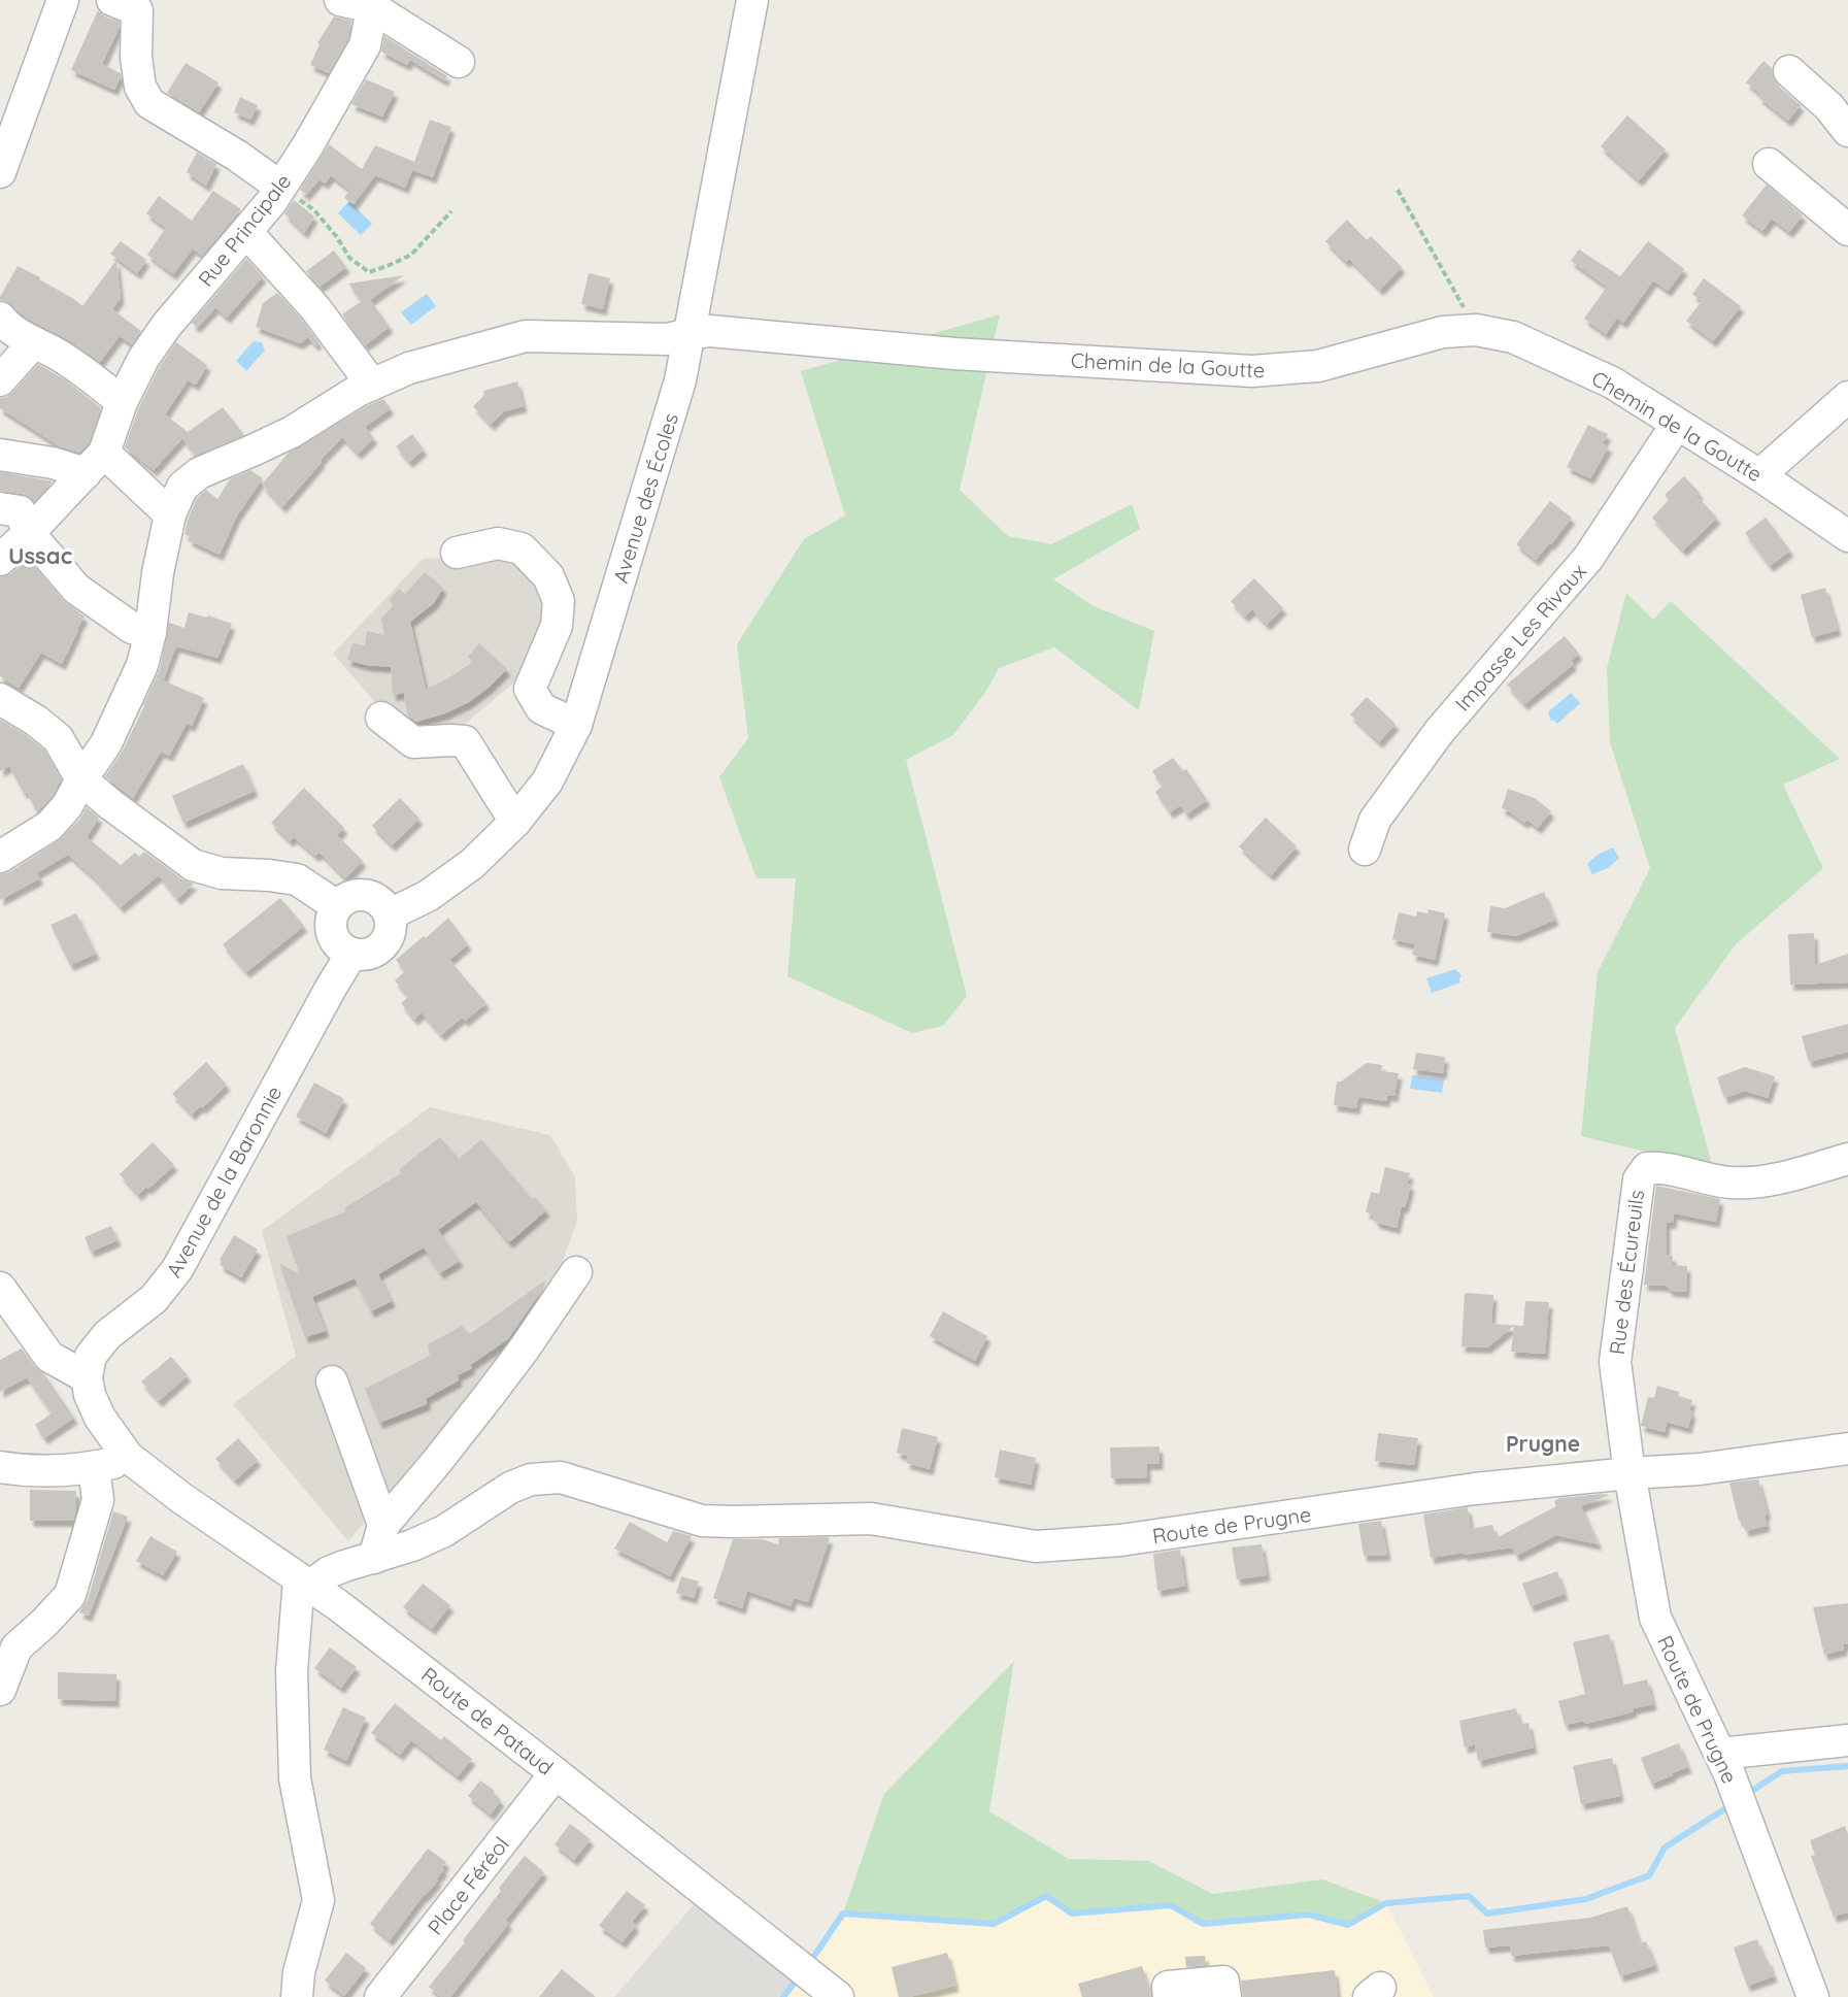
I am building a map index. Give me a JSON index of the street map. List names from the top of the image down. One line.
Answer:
{"streets":{"street":["Rue Principale","Chemin de la Goutte","Avenue des Écoles","Impasse Les Rivaux","Avenue de la Baronnie","Rue des Écureuils","Route de Prugne","Route de Pataud","Place Féréol"]},"crossings":[["Chemin de la Goutte","Avenue des Écoles"],["Chemin de la Goutte","Impasse Les Rivaux"],["Avenue des Écoles","Avenue de la Baronnie"],["Rue des Écureuils","Route de Prugne"],["Route de Prugne","Route de Pataud"],["Route de Pataud","Place Féréol"]],"districts":["Ussac","Prugne"]}
